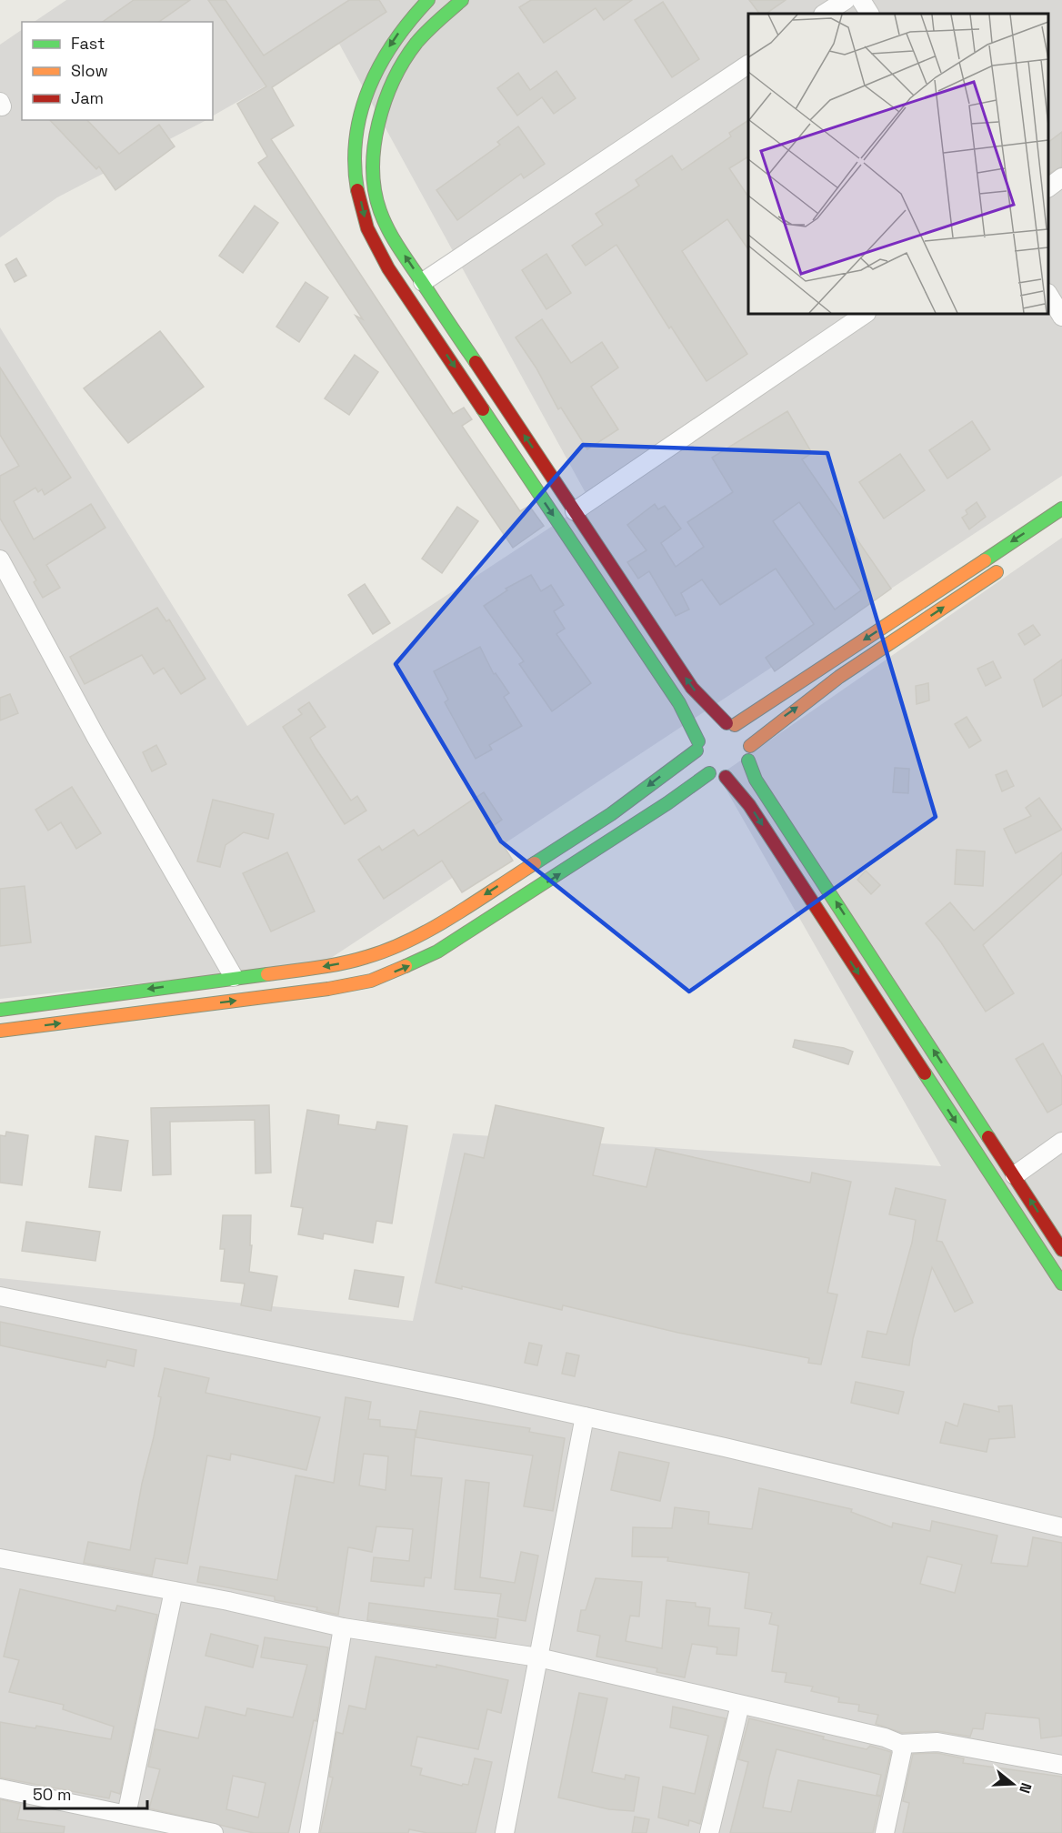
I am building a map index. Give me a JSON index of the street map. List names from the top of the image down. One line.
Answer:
{"legend":["Fast","Slow","Jam"],"scale_bar":"50 m","north":"right"}
